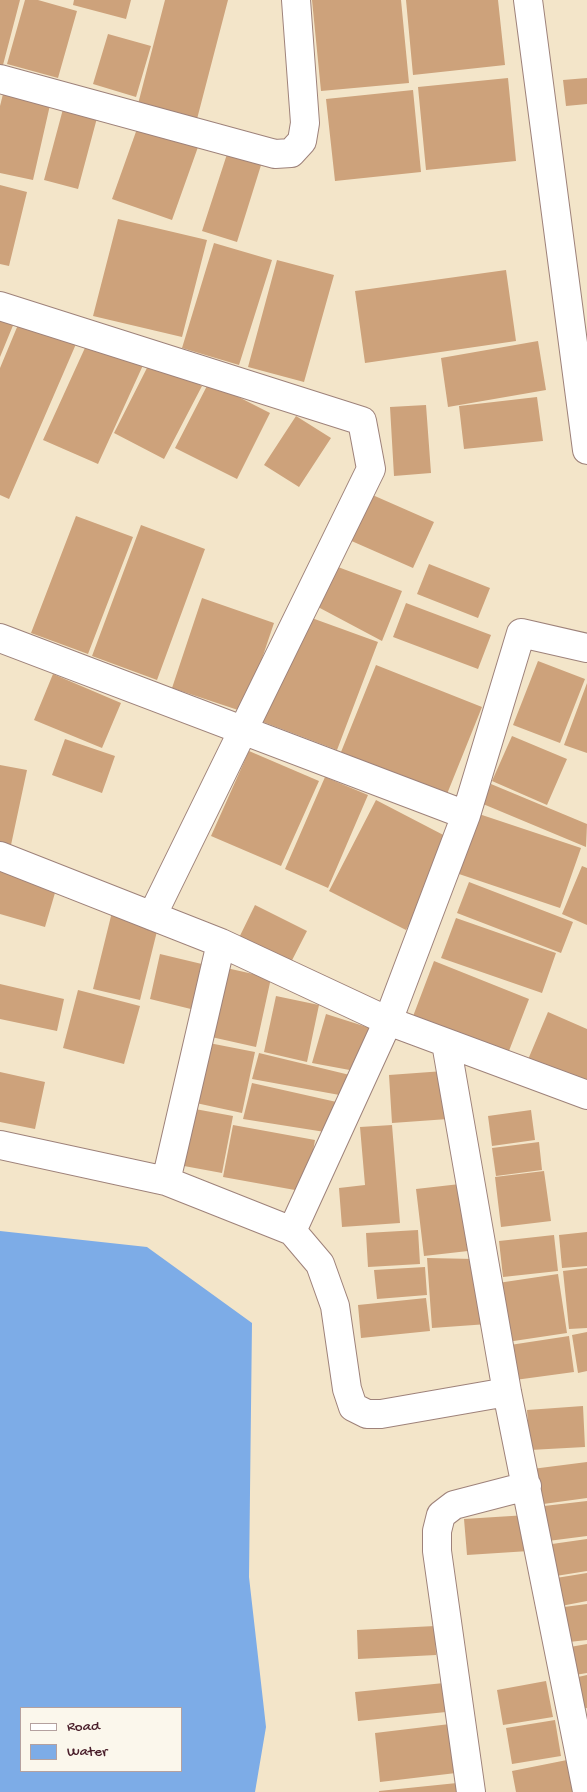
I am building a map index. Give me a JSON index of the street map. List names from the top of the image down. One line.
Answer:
{"legend":["Road","Water"]}
